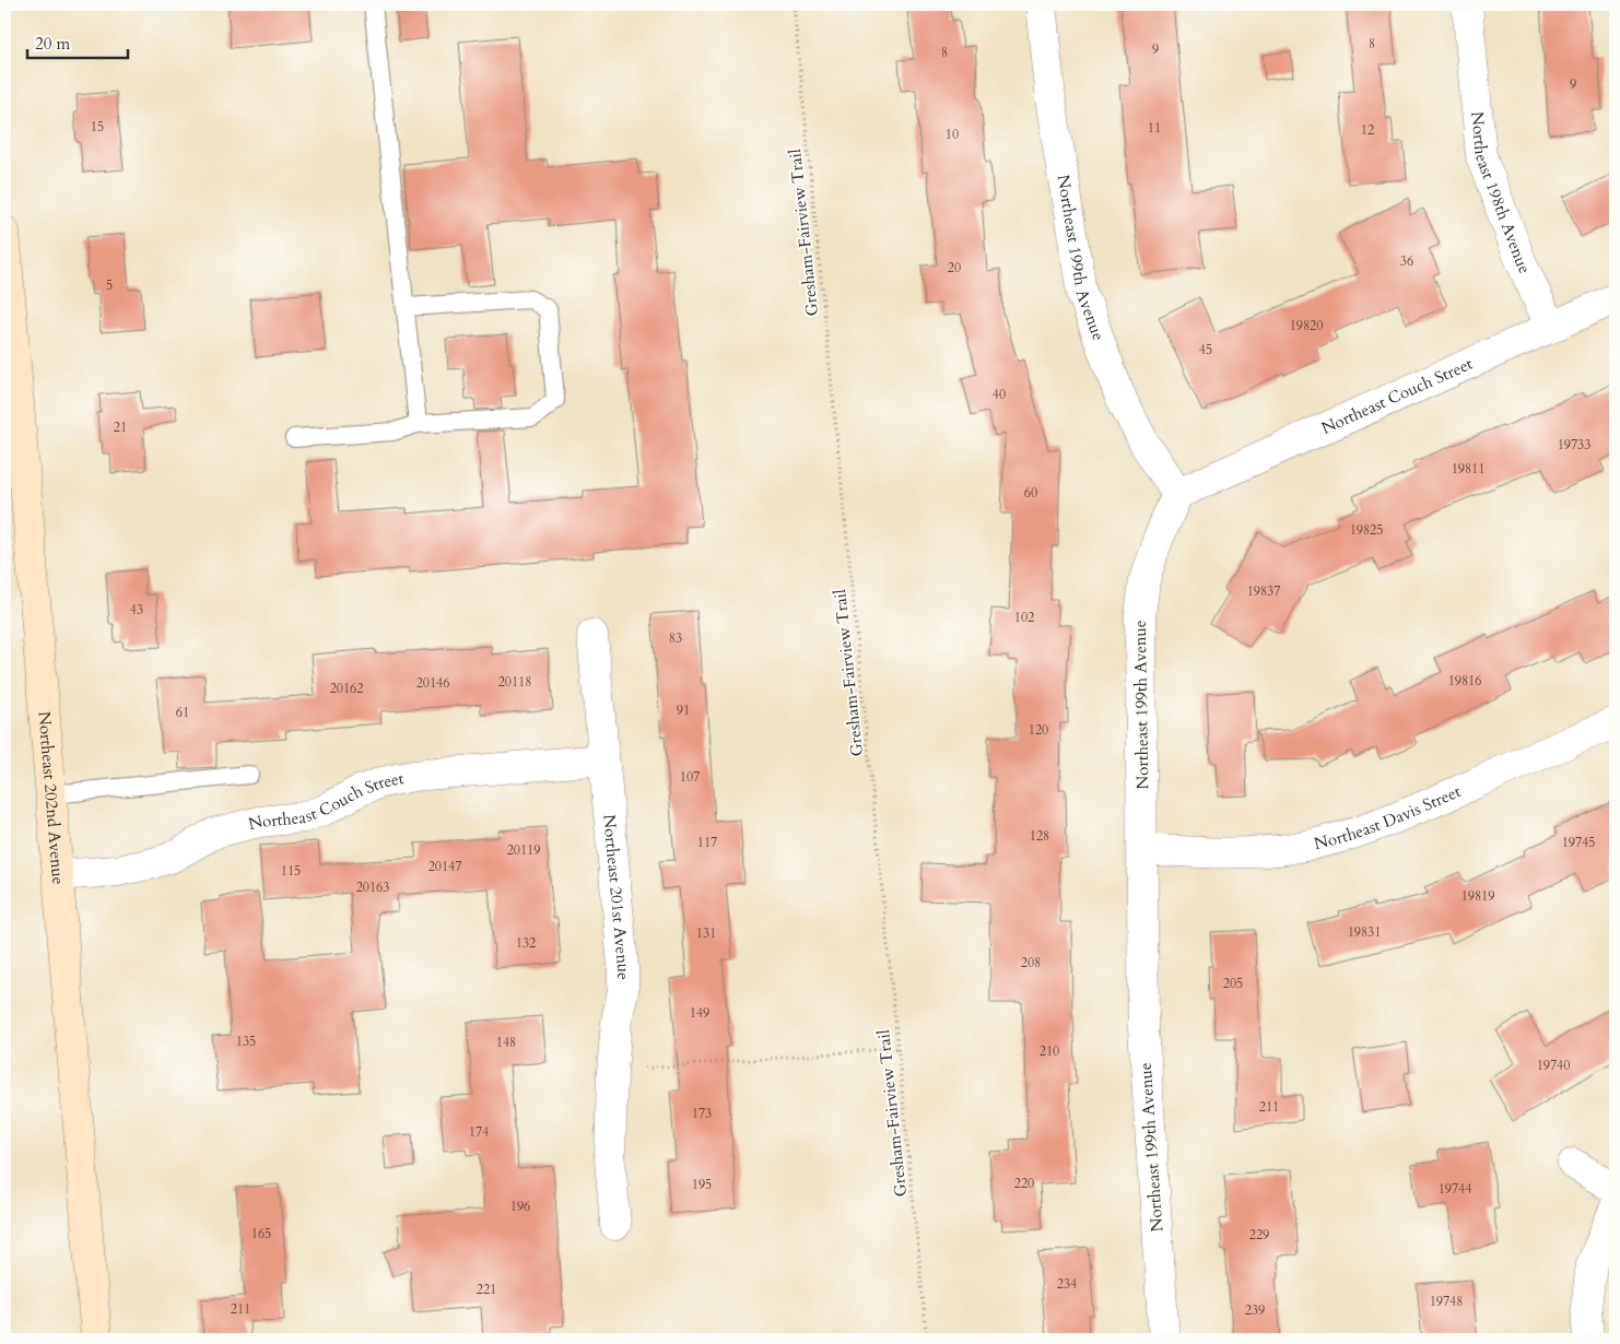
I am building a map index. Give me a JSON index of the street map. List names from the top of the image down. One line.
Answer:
{"streets":{"main road":["Northeast 202nd Avenue"],"street":["Northeast 198th Avenue","Northeast 199th Avenue","Northeast Couch Street","Northeast Davis Street","Northeast 201st Avenue"],"path":["Gresham-Fairview Trail"]},"crossings":[["Northeast 198th Avenue","Northeast Couch Street"],["Northeast 199th Avenue","Northeast Couch Street"],["Northeast 199th Avenue","Northeast Davis Street"],["Northeast Couch Street","Northeast 202nd Avenue"],["Northeast Couch Street","Northeast 201st Avenue"]],"house_numbers":["8","9","8","9","15","11","12","10","36","20","5","19820","45","40","21","19733","19811","60","19825","19837","43","102","83","19816","20118","20146","20162","91","61","120","107","128","117","19745","20119","20147","115","20163","19819","19831","131","132","208","205","149","135","148","210","19740","211","173","174","220","195","19744","196","165","229","234","221","19748","211","239"],"scale_bar":"20 m"}
